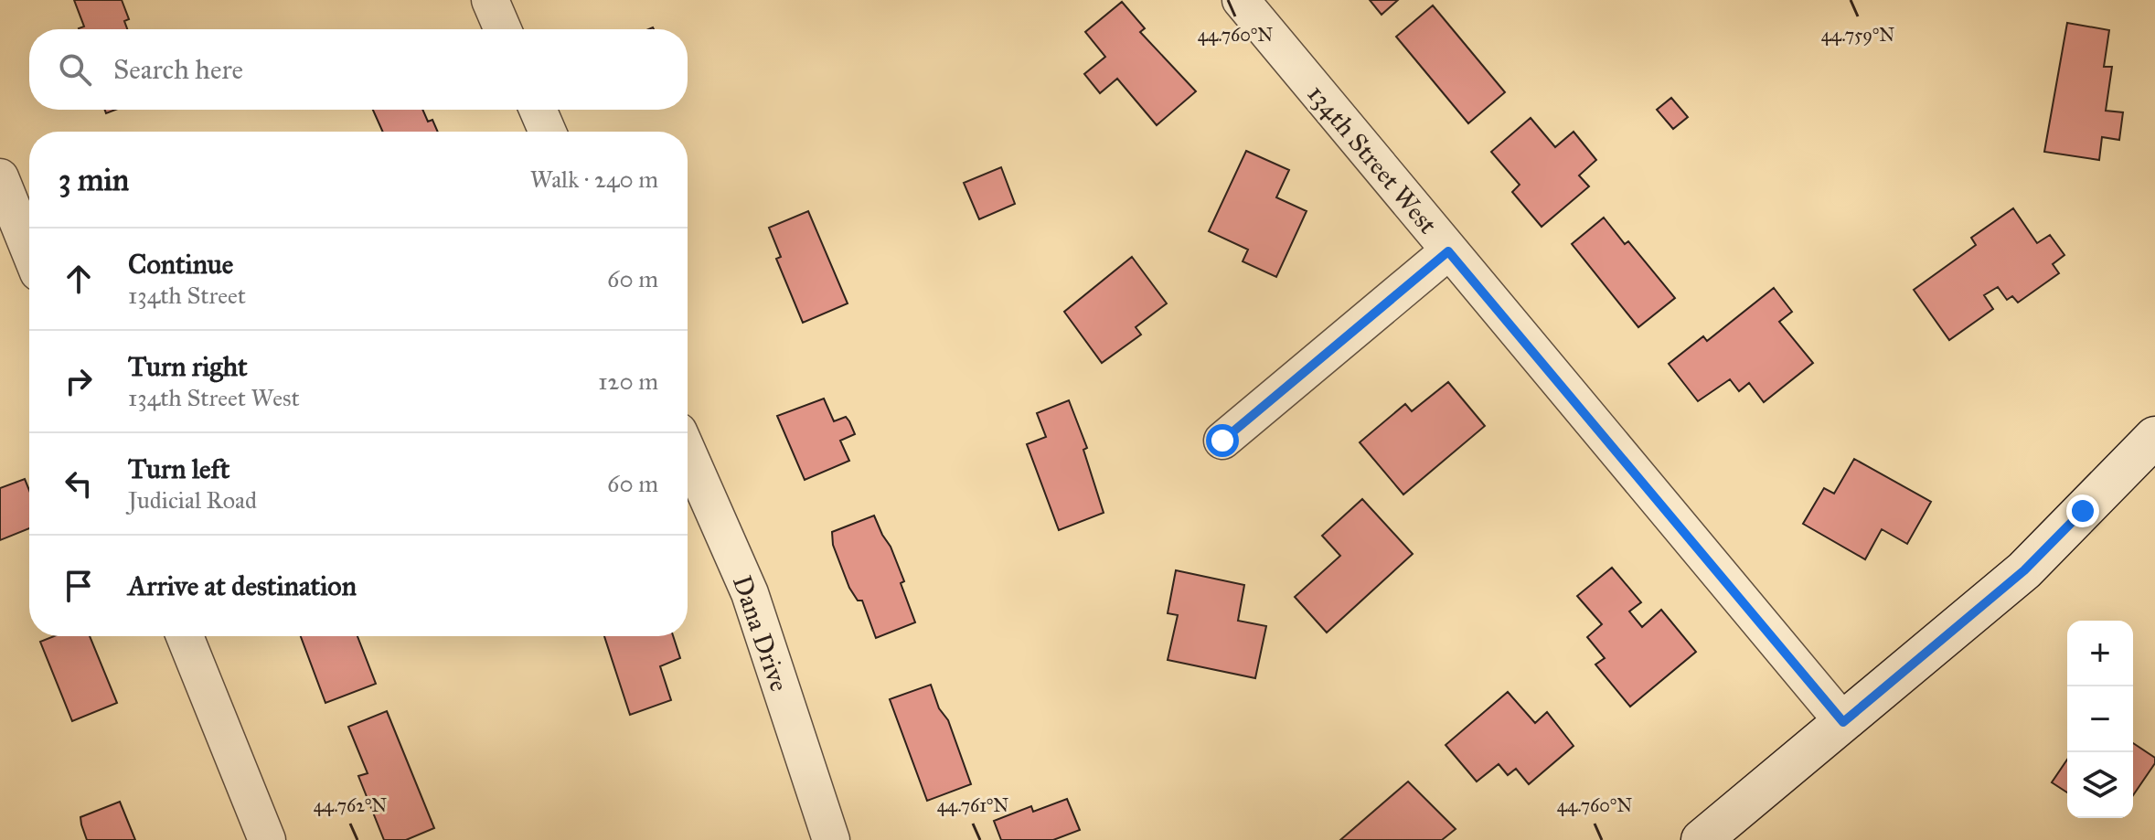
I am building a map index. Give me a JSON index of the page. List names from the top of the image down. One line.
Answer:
{"streets":{"street":["134th Street West","Dana Drive"]},"page":{"search":"Search here","heading":["3 min","Walk · 240 m"],"list":[["Continue","134th Street","60 m"],["Turn right","134th Street West","120 m"],["Turn left","Judicial Road","60 m"],"Arrive at destination"],"map_buttons":["+","−"]},"coordinates":["44.760°N","44.759°N","44.762°N","44.761°N"]}
